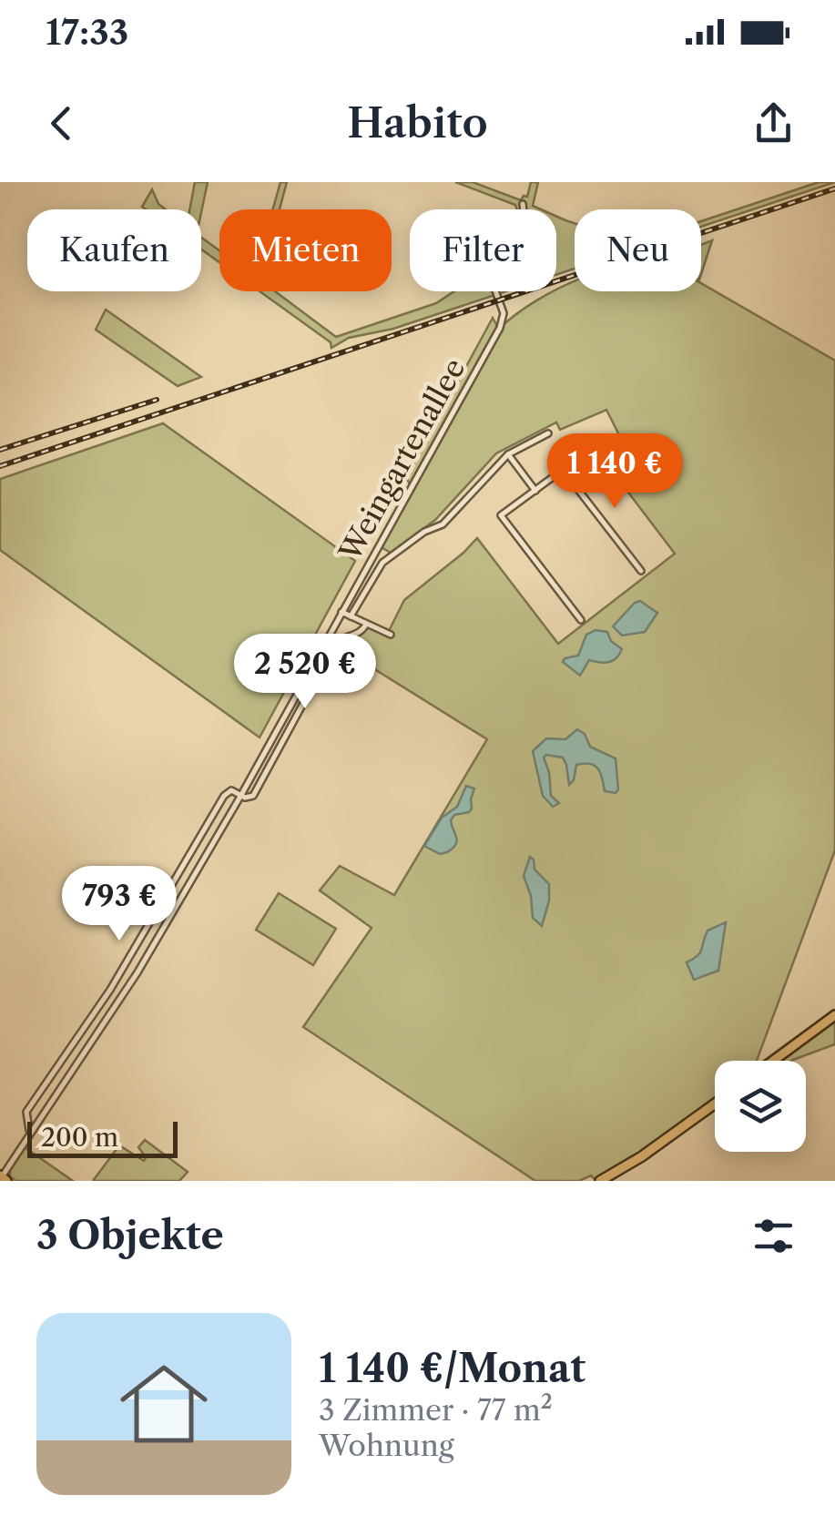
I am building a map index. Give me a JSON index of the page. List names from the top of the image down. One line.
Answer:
{"streets":{"street":["Weingartenallee"]},"scale_bar":"200 m","page":{"status":"17:33","header":"Habito","chip":["Kaufen","Mieten","Filter","Neu"],"price":["1 140 €","2 520 €","793 €"],"scale":"200 m","heading":"3 Objekte","list":[{"name":"1 140 €/Monat","note":"3 Zimmer · 77 m² · Wohnung"}]}}
